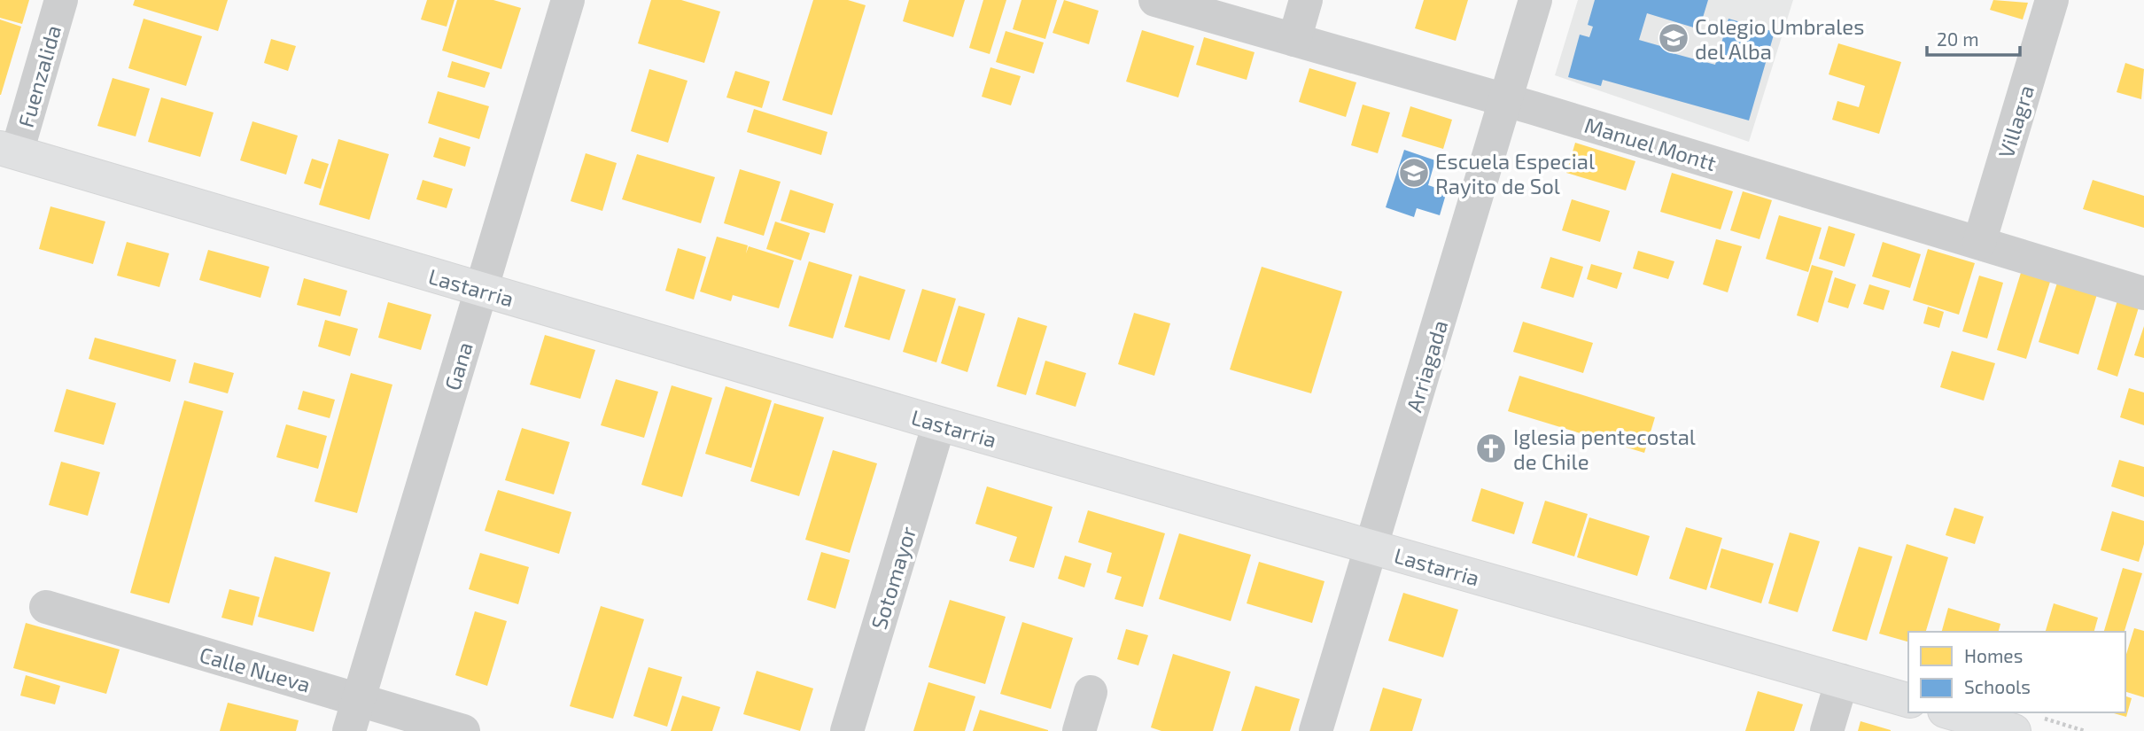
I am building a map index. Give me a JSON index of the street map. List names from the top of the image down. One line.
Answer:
{"streets":{"main road":["Lastarria"],"street":["Fuenzalida","Villagra","Manuel Montt","Gana","Arriagada","Sotomayor","Calle Nueva"]},"crossings":[["Fuenzalida","Lastarria"],["Villagra","Manuel Montt"],["Manuel Montt","Arriagada"],["Lastarria","Gana"],["Lastarria","Arriagada"],["Lastarria","Sotomayor"],["Gana","Calle Nueva"]],"places":{"school or university":["Colegio Umbrales del Alba","Escuela Especial Rayito de Sol"],"church":["Iglesia pentecostal de Chile"]},"legend":["Homes","Schools"],"scale_bar":"20 m"}
